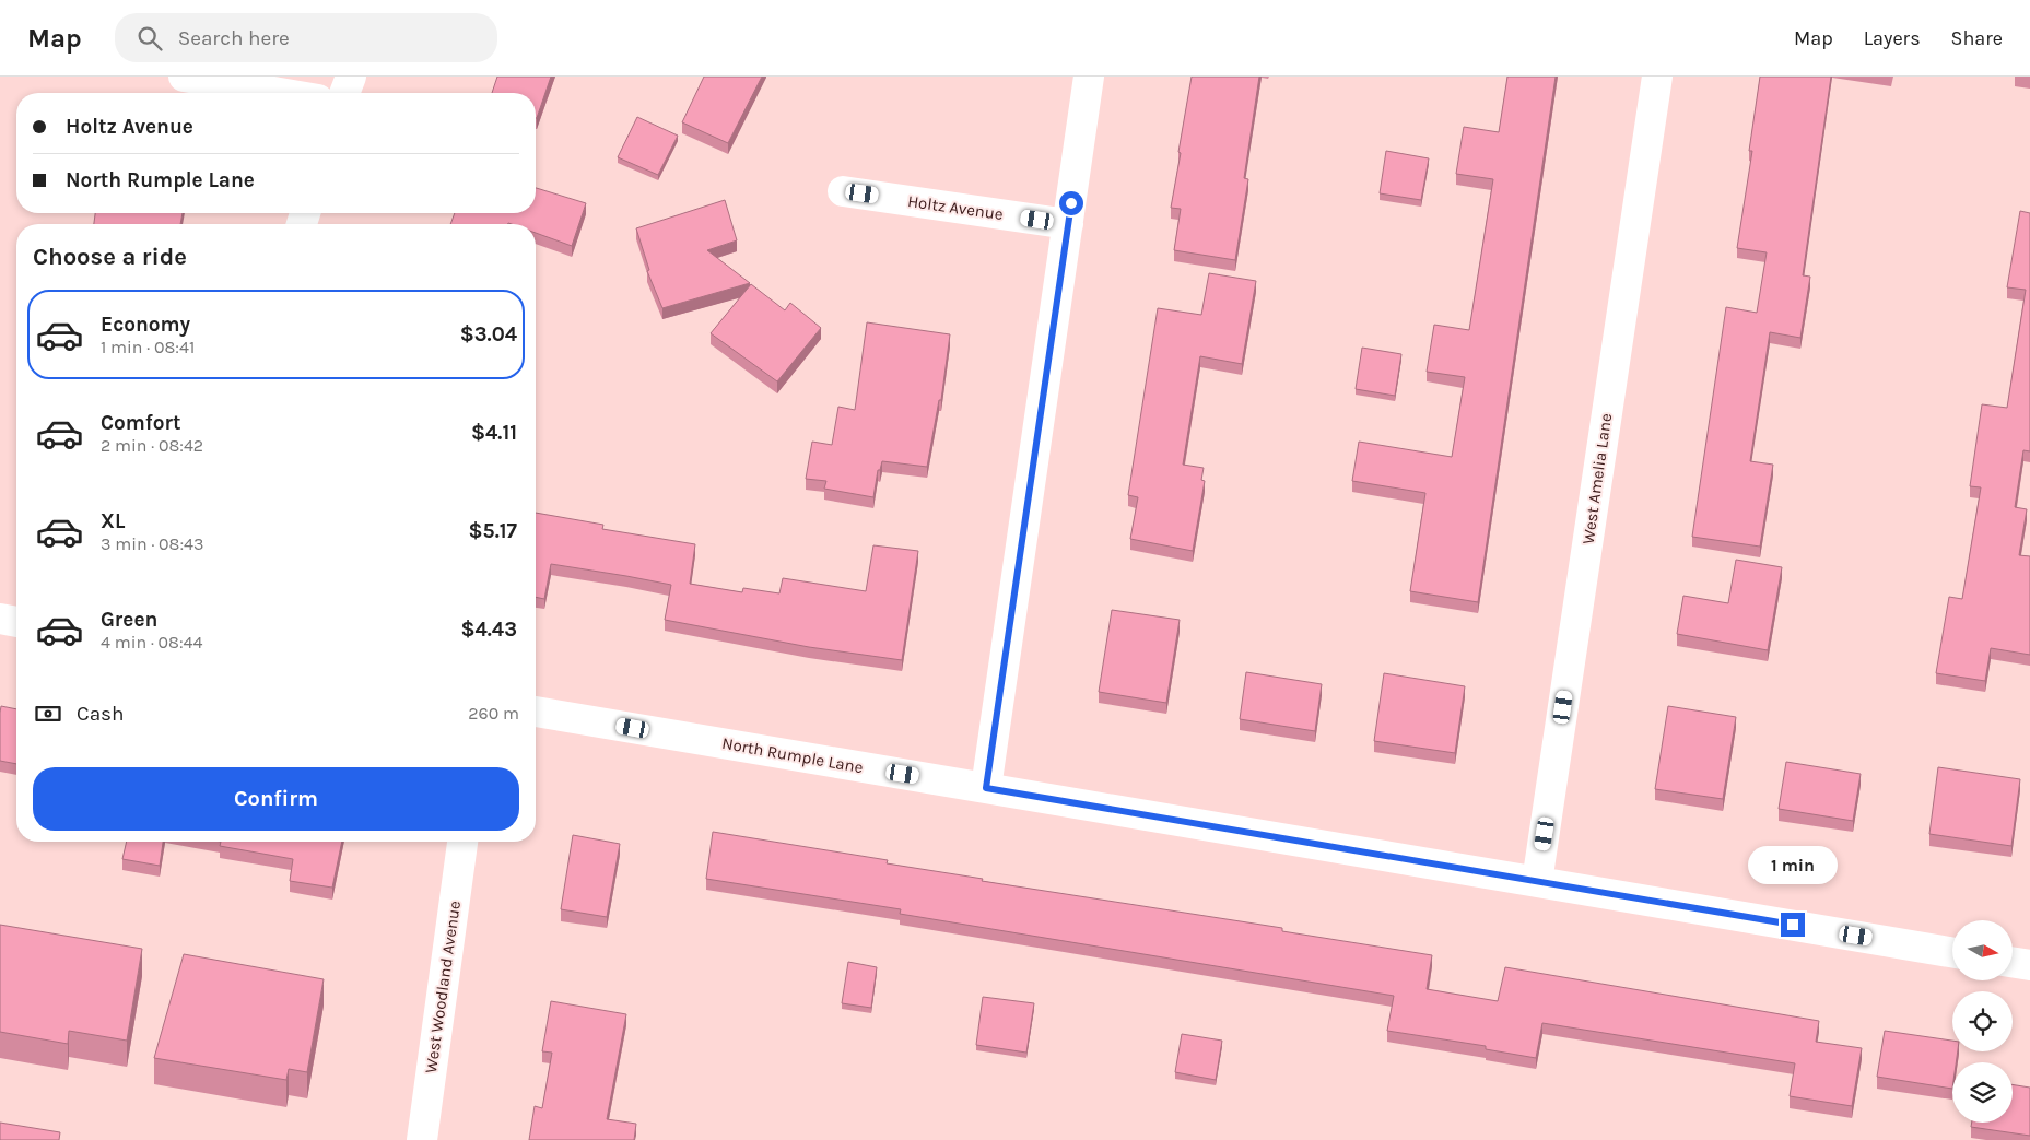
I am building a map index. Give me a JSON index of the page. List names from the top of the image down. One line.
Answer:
{"streets":{"street":["Holtz Avenue","West Amelia Lane","North Rumple Lane","West Woodland Avenue"]},"crossings":[["West Amelia Lane","North Rumple Lane"]],"north":"right","page":{"header":"Map","search":"Search here","nav":["Map","Layers","Share"],"banner":["Holtz Avenue","North Rumple Lane"],"heading":"Choose a ride","list":[{"name":"Economy","note":"1 min · 08:41","value":"$3.04"},{"name":"Comfort","note":"2 min · 08:42","value":"$4.11"},{"name":"XL","note":"3 min · 08:43","value":"$5.17"},{"name":"Green","note":"4 min · 08:44","value":"$4.43"}],"pay":["Cash","260 m"],"buttons":"Confirm","bubble":"1 min"}}
